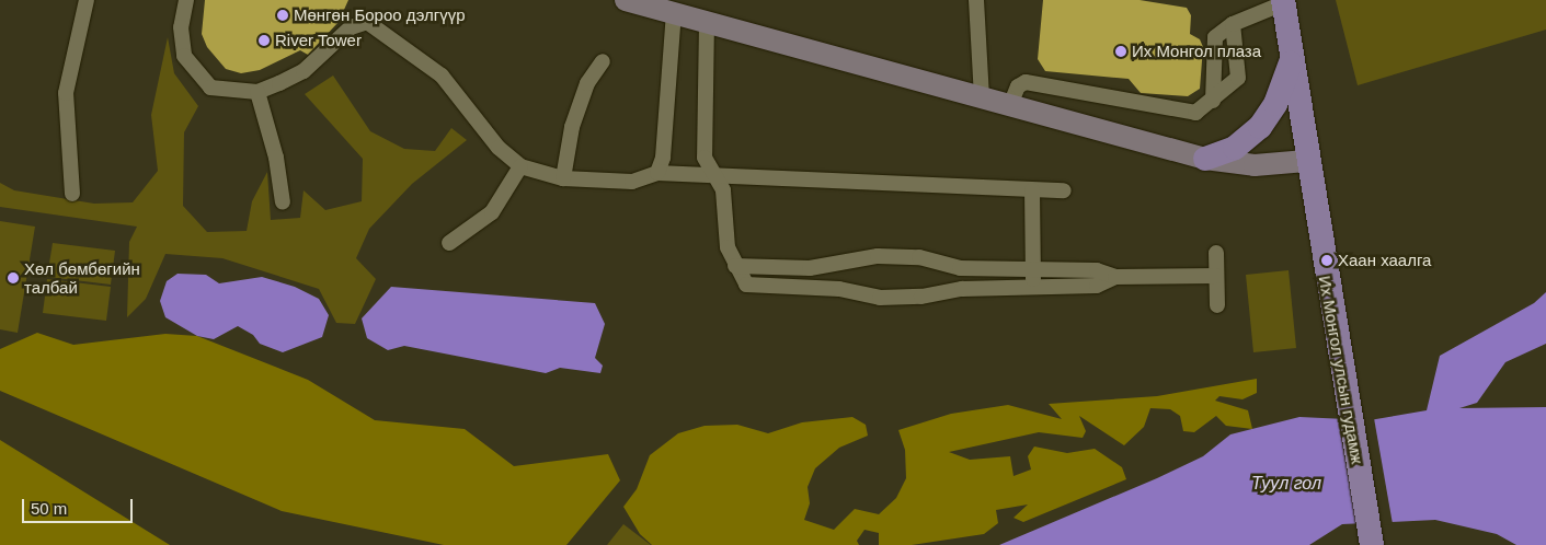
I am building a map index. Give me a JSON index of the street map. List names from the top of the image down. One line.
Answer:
{"streets":{"main road":["Их Монгол улсын гудамж"]},"water":["Туул гол"],"places":["Мөнгөн Бороо дэлгүүр","River Tower","Их Монгол плаза","Хаан хаалга","Хөл бөмбөгийн талбай"],"scale_bar":"50 m"}
